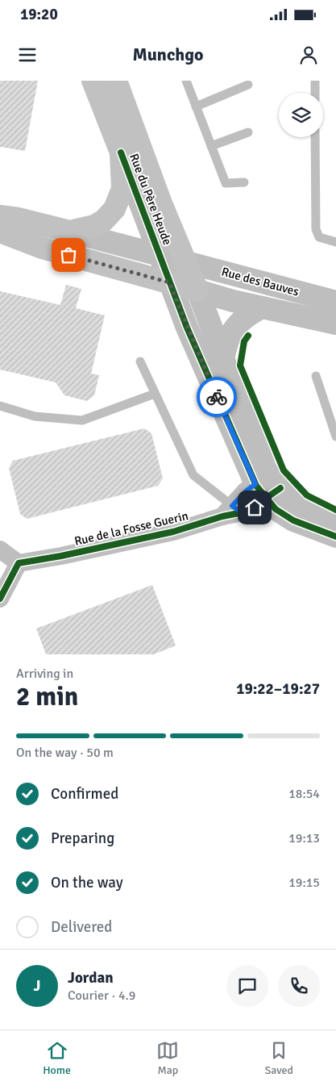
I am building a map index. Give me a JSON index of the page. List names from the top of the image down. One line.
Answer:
{"streets":{"main road":["Rue du Père Heude"],"street":["Rue des Bauves","Rue de la Fosse Guerin"]},"crossings":[["Rue du Père Heude","Rue des Bauves"]],"page":{"status":"19:20","header":"Munchgo","heading":["2 min","Arriving in","19:22–19:27"],"panel":["Jordan","Courier · 4.9"],"bar":"On the way · 50 m","list":[["Confirmed","18:54"],["Preparing","19:13"],["On the way","19:15"],"Delivered"],"round":"J","tabs":["Home","Map","Saved"]}}
